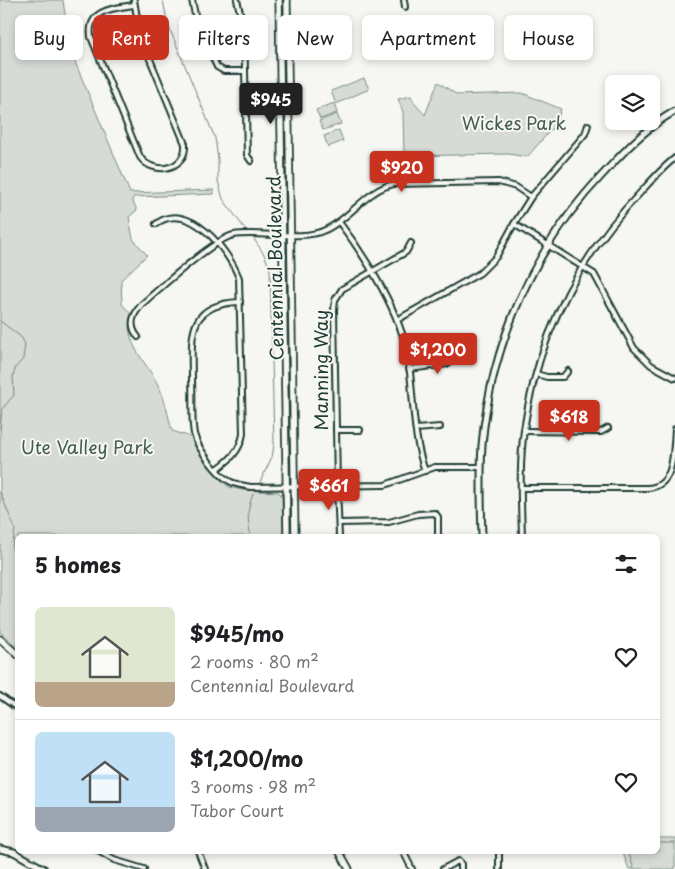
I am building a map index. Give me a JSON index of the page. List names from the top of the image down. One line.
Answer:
{"streets":{"main road":["Centennial Boulevard"],"street":["Manning Way"]},"parks":["Wickes Park","Ute Valley Park"],"page":{"chip":["Buy","Rent","Filters","New","Apartment","House"],"price":["$945","$920","$1,200","$618","$661"],"heading":"5 homes","list":[{"name":"$945/mo","note":"2 rooms · 80 m² · Centennial Boulevard"},{"name":"$1,200/mo","note":"3 rooms · 98 m² · Tabor Court"}]}}
